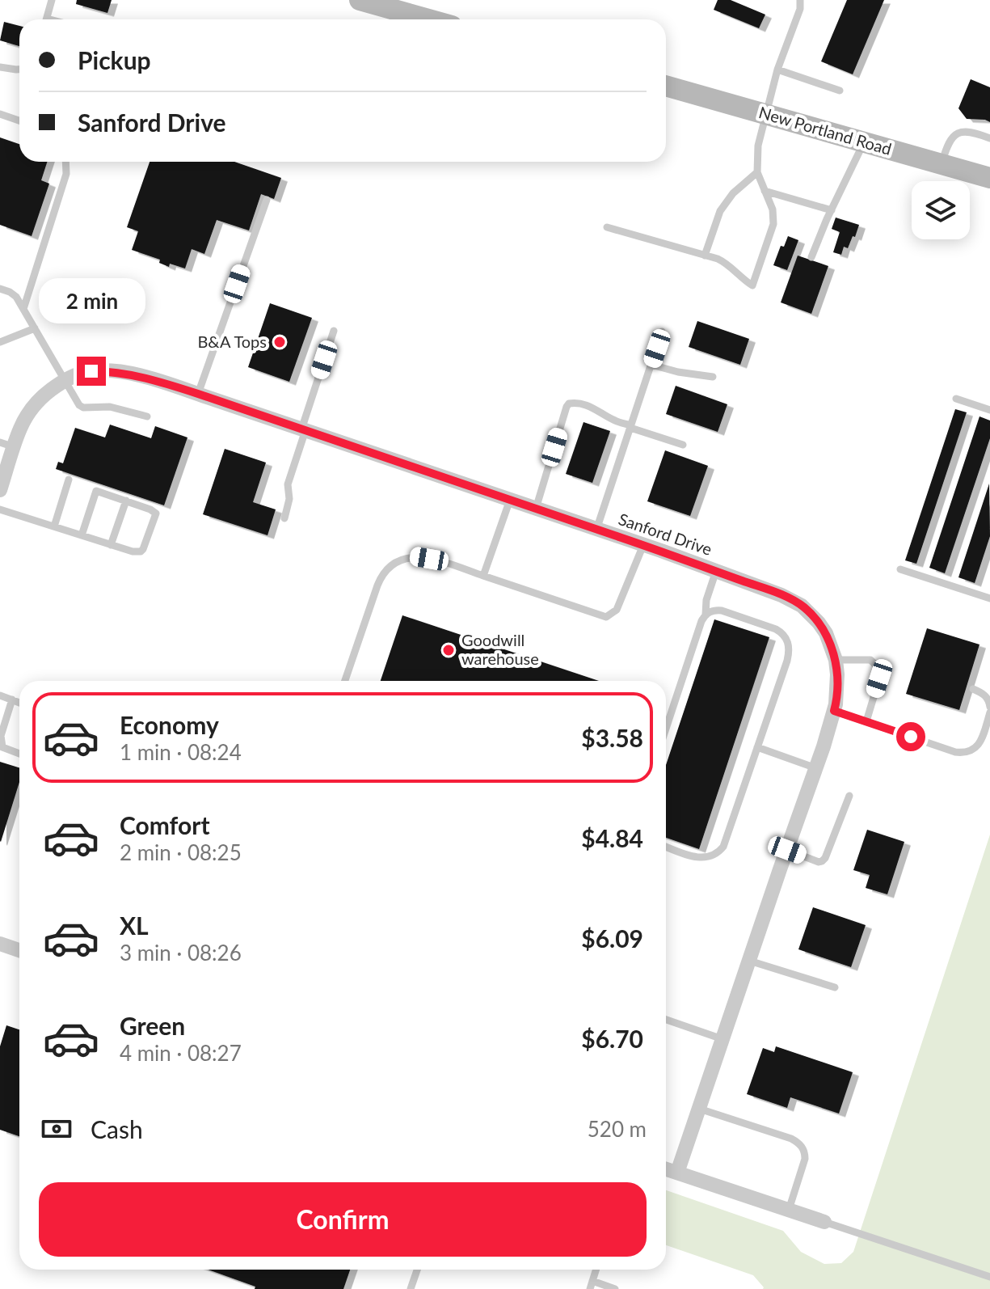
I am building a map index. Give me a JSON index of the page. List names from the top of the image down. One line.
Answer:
{"streets":{"street":["New Portland Road","Sanford Drive"]},"places":["B&A Tops","Goodwill warehouse"],"page":{"banner":["Pickup","Sanford Drive"],"bubble":"2 min","list":[{"name":"Economy","note":"1 min · 08:24","value":"$3.58"},{"name":"Comfort","note":"2 min · 08:25","value":"$4.84"},{"name":"XL","note":"3 min · 08:26","value":"$6.09"},{"name":"Green","note":"4 min · 08:27","value":"$6.70"}],"pay":["Cash","520 m"],"buttons":"Confirm"}}
